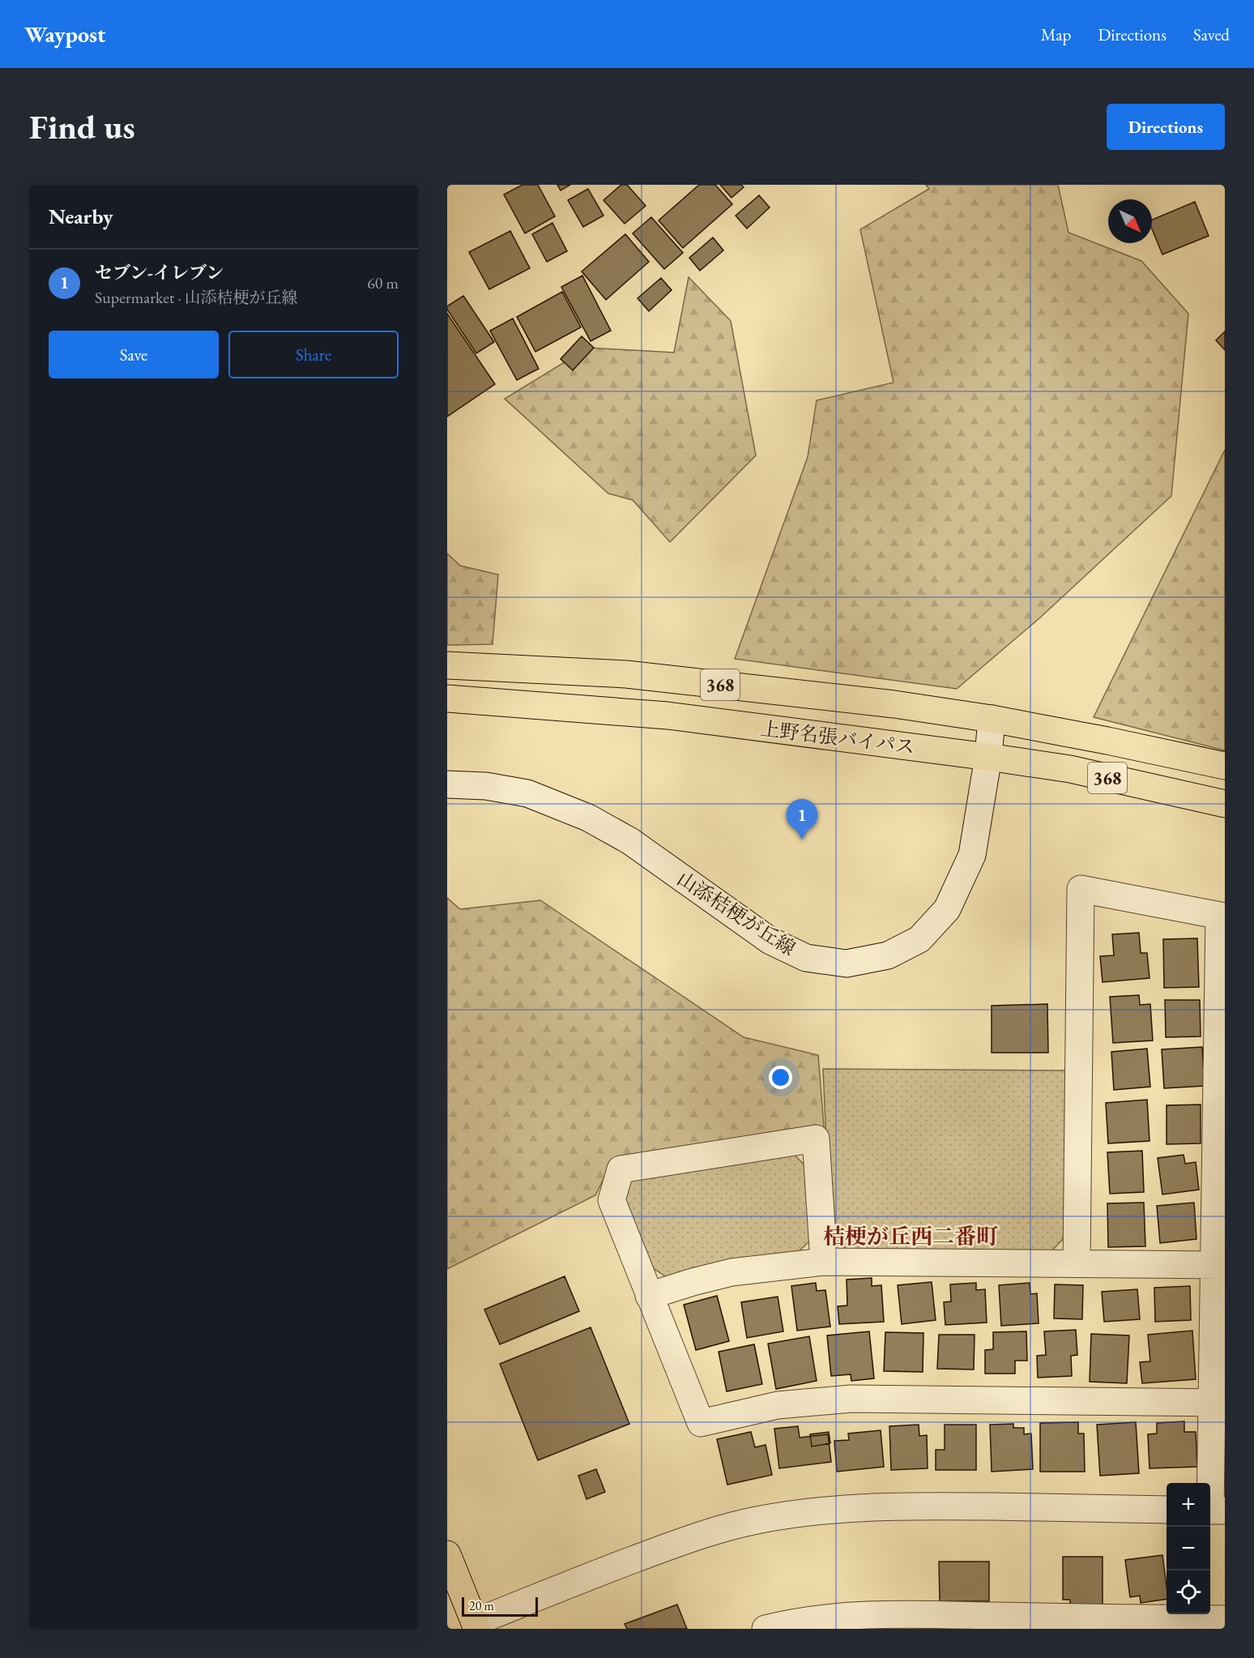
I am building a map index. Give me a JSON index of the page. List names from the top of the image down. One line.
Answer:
{"streets":{"main road":["368","上野名張バイパス"],"street":["山添桔梗が丘線"]},"crossings":[["上野名張バイパス","山添桔梗が丘線"]],"districts":["桔梗が丘西二番町"],"scale_bar":"20 m","north":"bottom right","page":{"header":"Waypost","nav":["Map","Directions","Saved"],"buttons":["Directions",["Save","Share"]],"title":"Find us","heading":"Nearby","list":[{"mark":"1","name":"セブン-イレブン","note":"Supermarket · 山添桔梗が丘線","value":"60 m"}],"pins":"1","map_buttons":["+","−"],"scale":"20 m"}}
